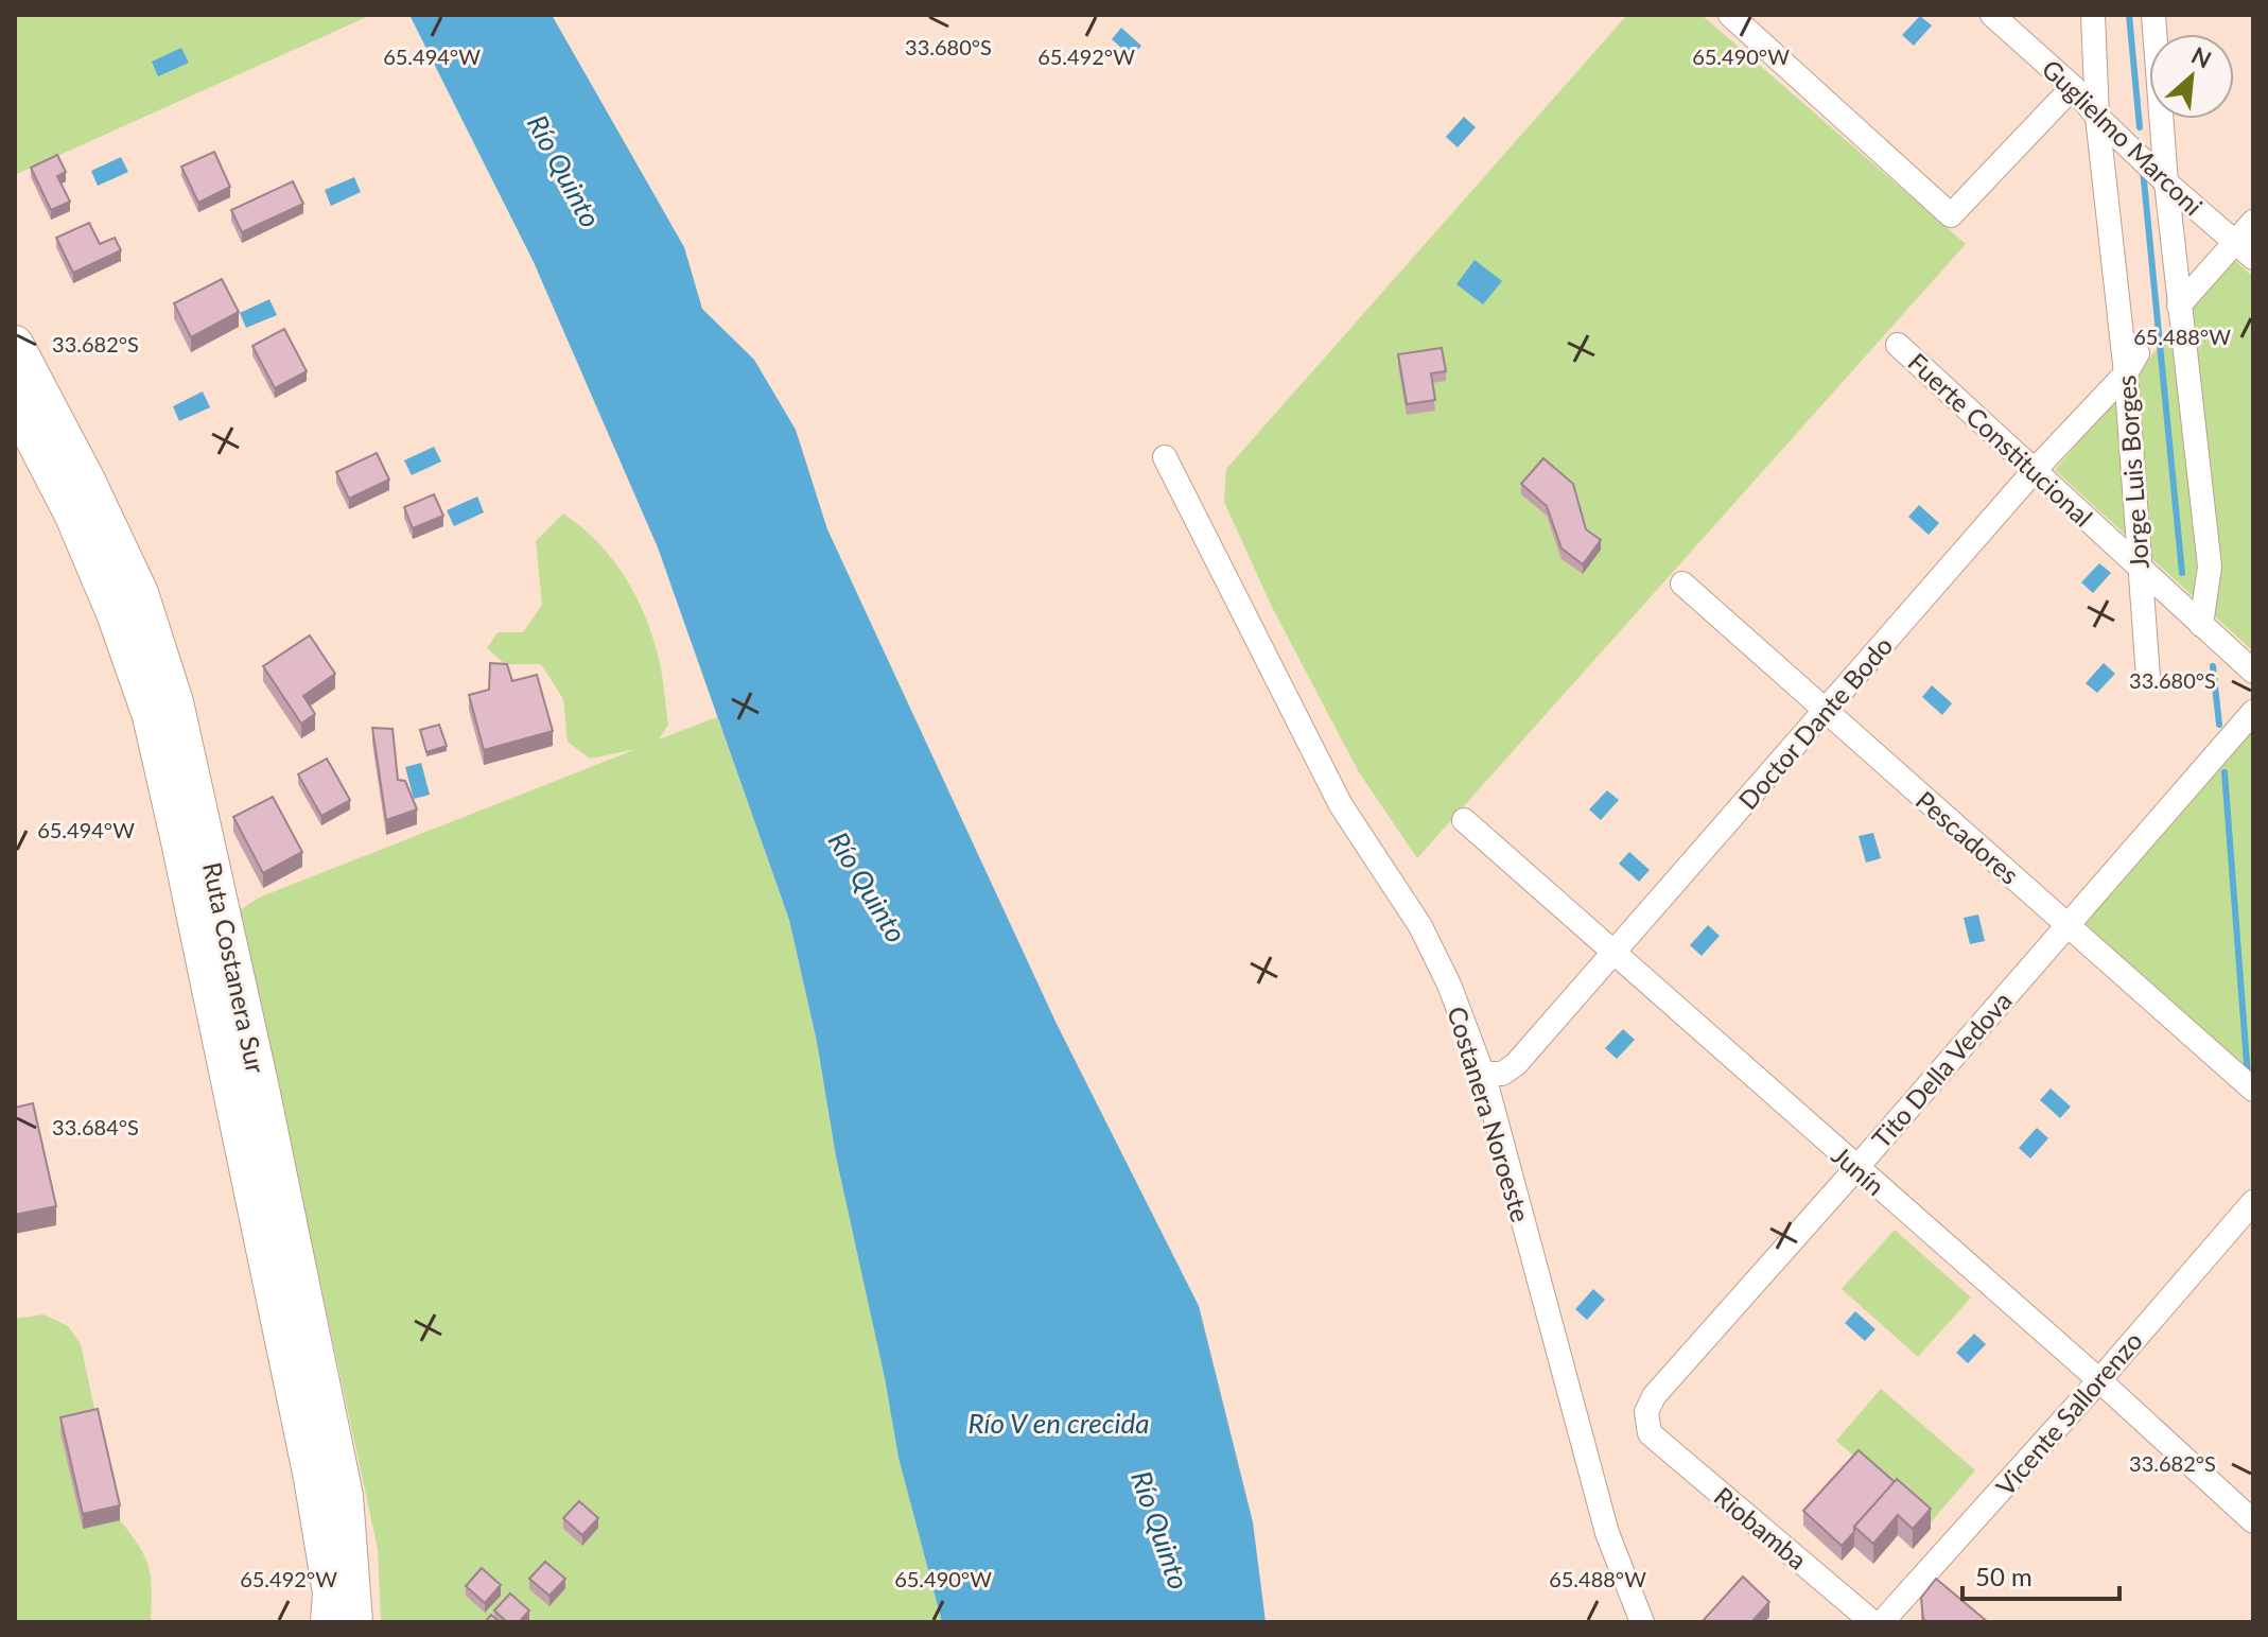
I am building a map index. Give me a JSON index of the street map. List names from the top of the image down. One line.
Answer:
{"streets":{"main road":["Ruta Costanera Sur"],"street":["Guglielmo Marconi","Fuerte Constitucional","Jorge Luis Borges","Doctor Dante Bodo","Pescadores","Tito Della Vedova","Costanera Noroeste","Junín","Vicente Sallorenzo","Riobamba"]},"crossings":[["Guglielmo Marconi","Jorge Luis Borges"],["Fuerte Constitucional","Jorge Luis Borges"],["Fuerte Constitucional","Doctor Dante Bodo"],["Jorge Luis Borges","Doctor Dante Bodo"],["Doctor Dante Bodo","Pescadores"],["Doctor Dante Bodo","Costanera Noroeste"],["Doctor Dante Bodo","Junín"],["Pescadores","Tito Della Vedova"],["Tito Della Vedova","Junín"],["Tito Della Vedova","Riobamba"],["Junín","Vicente Sallorenzo"]],"water":["Río Quinto","Río V en crecida"],"scale_bar":"50 m","north":"top right","coordinates":["33.680°S","65.494°W","65.492°W","65.490°W","65.488°W","33.682°S","33.684°S"]}
